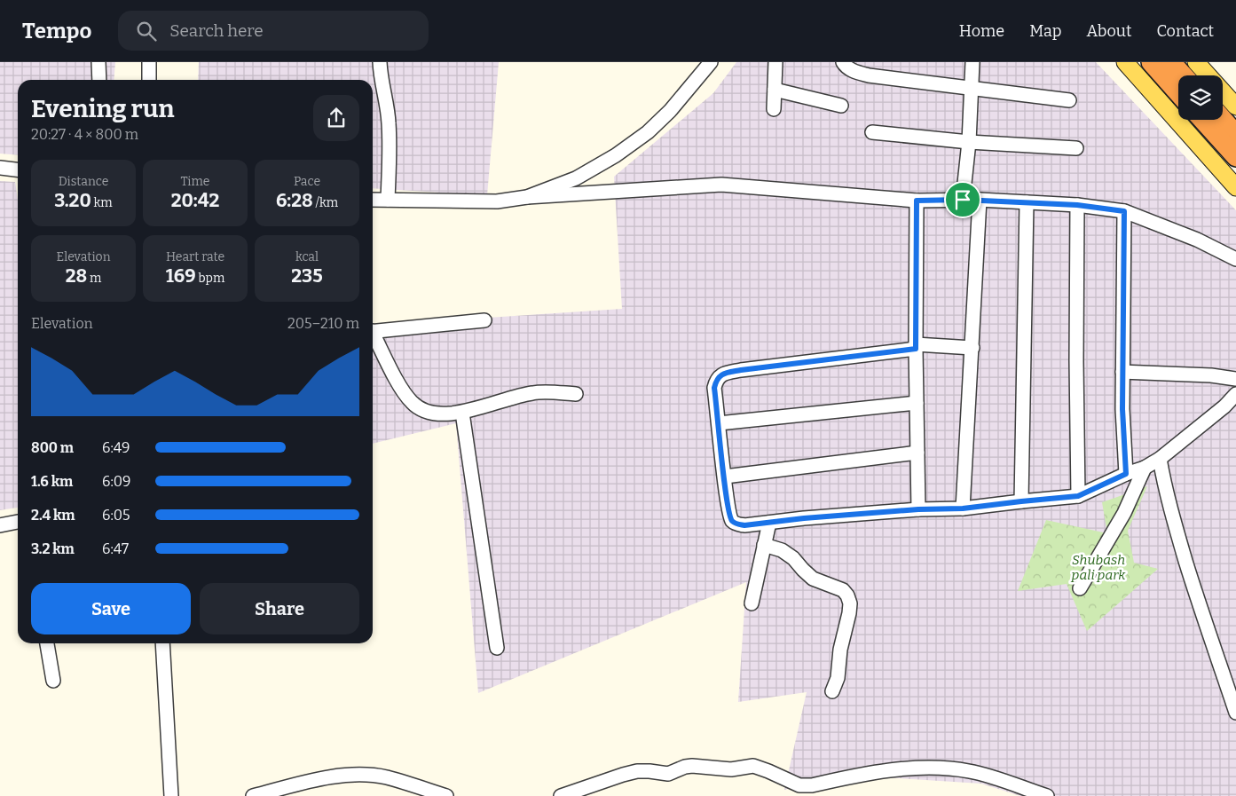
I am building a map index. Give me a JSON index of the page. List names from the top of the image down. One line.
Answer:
{"parks":["Shubash pali park"],"page":{"header":"Tempo","search":"Search here","nav":["Home","Map","About","Contact"],"heading":["Evening run","20:27 · 4 × 800 m"],"stats":[["Distance","3.20 km"],["Time","20:42"],["Pace","6:28 /km"],["Elevation","28 m"],["Heart rate","169 bpm"],["kcal","235"]],"chart":["Elevation","205–210 m"],"list":[{"name":"800 m","note":"6:49"},{"name":"1.6 km","note":"6:09"},{"name":"2.4 km","note":"6:05"},{"name":"3.2 km","note":"6:47"}],"buttons":["Save","Share"]}}
